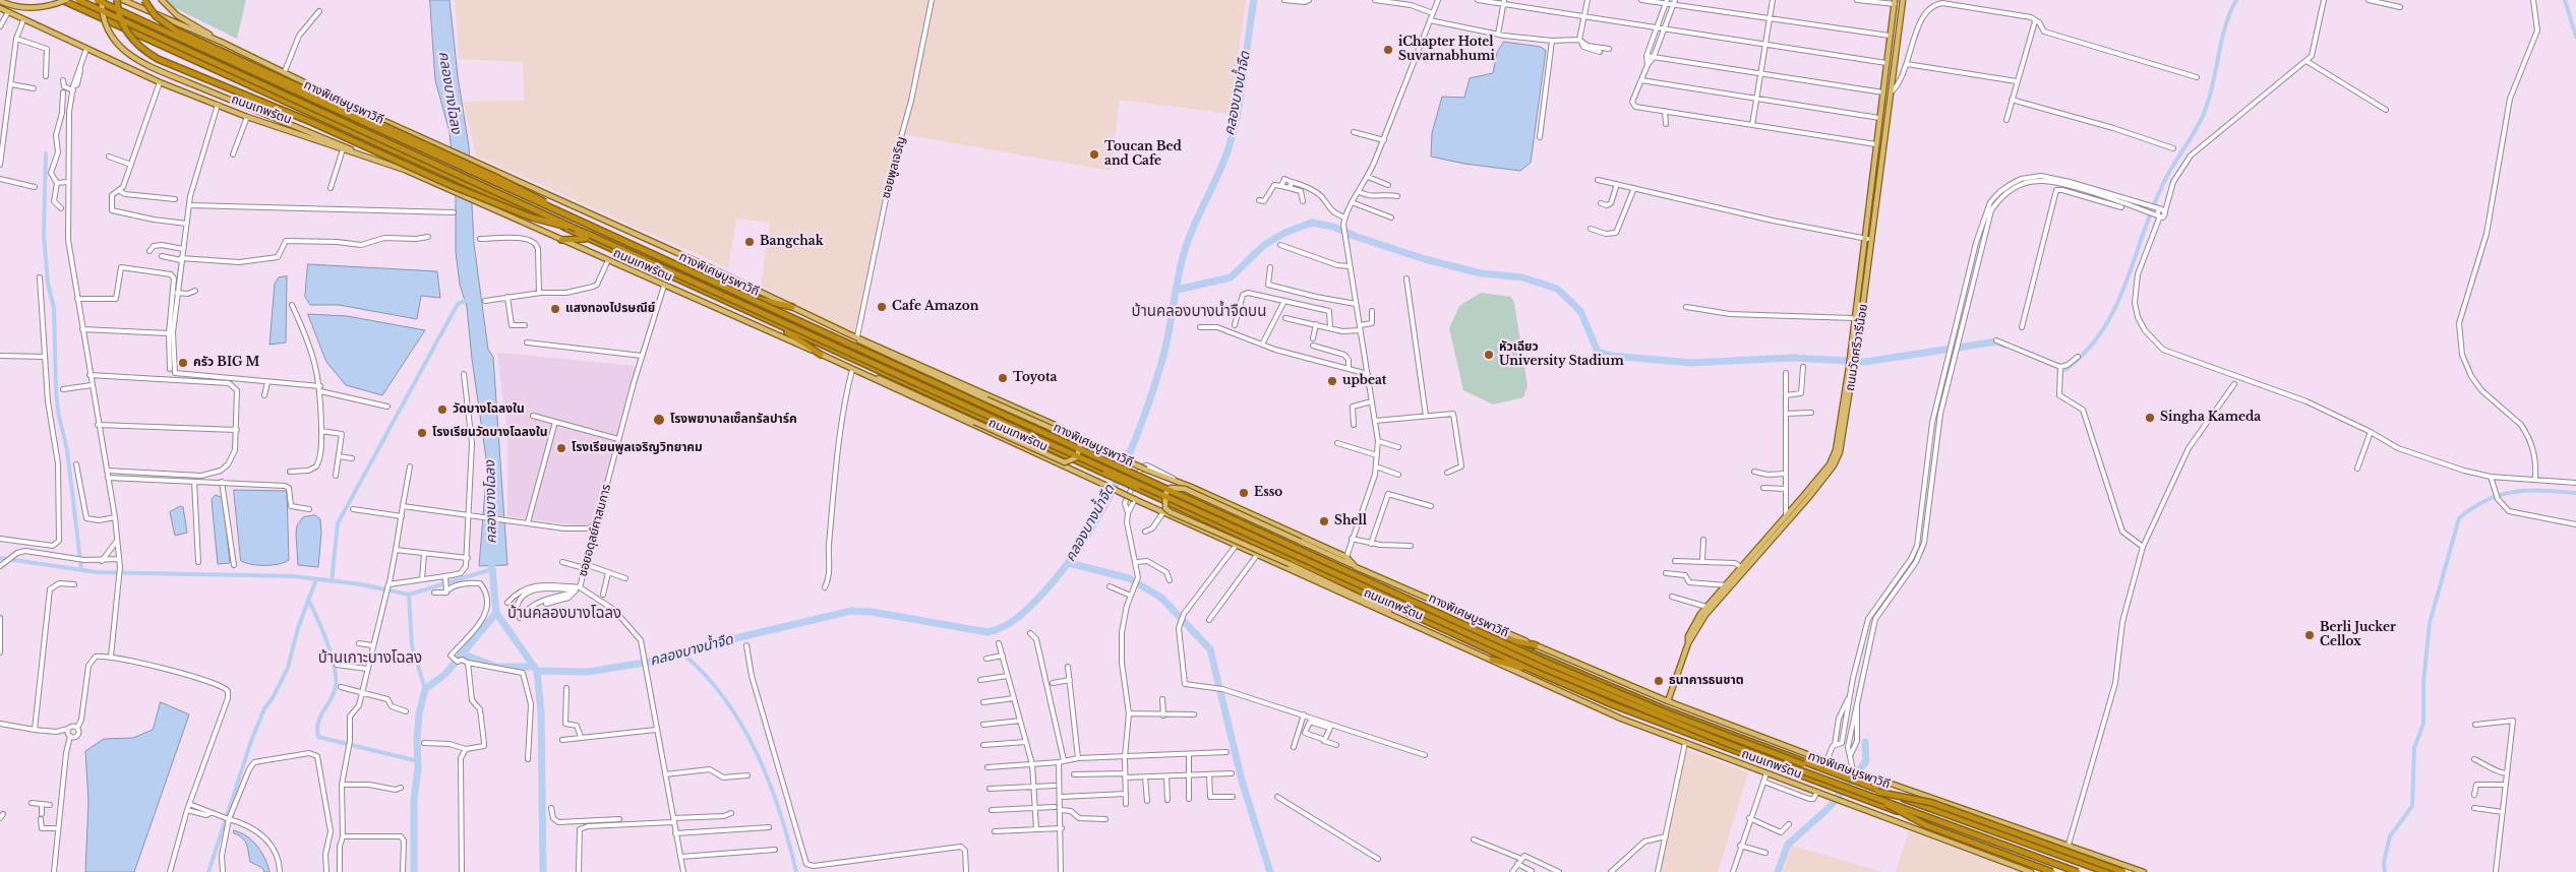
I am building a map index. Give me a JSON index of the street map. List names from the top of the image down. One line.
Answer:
{"streets":{"highway":["ทางพิเศษบูรพาวิถี","ถนนเทพรัตน"],"main road":["ถนนวัดศรีวารีน้อย"],"street":["ซอยพูลเจริญ","ซอยอดุลย์ศาสนการ"]},"crossings":[["ทางพิเศษบูรพาวิถี","ถนนเทพรัตน"],["ถนนเทพรัตน","ซอยพูลเจริญ"],["ถนนเทพรัตน","ถนนวัดศรีวารีน้อย"],["ถนนเทพรัตน","ซอยอดุลย์ศาสนการ"]],"districts":["บ้านคลองบางน้ำจืดบน","บ้านคลองบางโฉลง","บ้านเกาะบางโฉลง"],"water":["คลองบางโฉลง","คลองบางน้ำจืด"],"places":["iChapter Hotel Suvarnabhumi","Toucan Bed and Cafe","Bangchak","Cafe Amazon","แสงทองไปรษณีย์","หัวเฉียว University Stadium","ครัว BIG M","Toyota","upbeat","วัดบางโฉลงใน","Singha Kameda","โรงพยาบาลเซ็ลทรัลปาร์ค","โรงเรียนวัดบางโฉลงใน","โรงเรียนพูลเจริญวิทยาคม","Esso","Shell","Berli Jucker Cellox","ธนาคารธนชาต"]}
